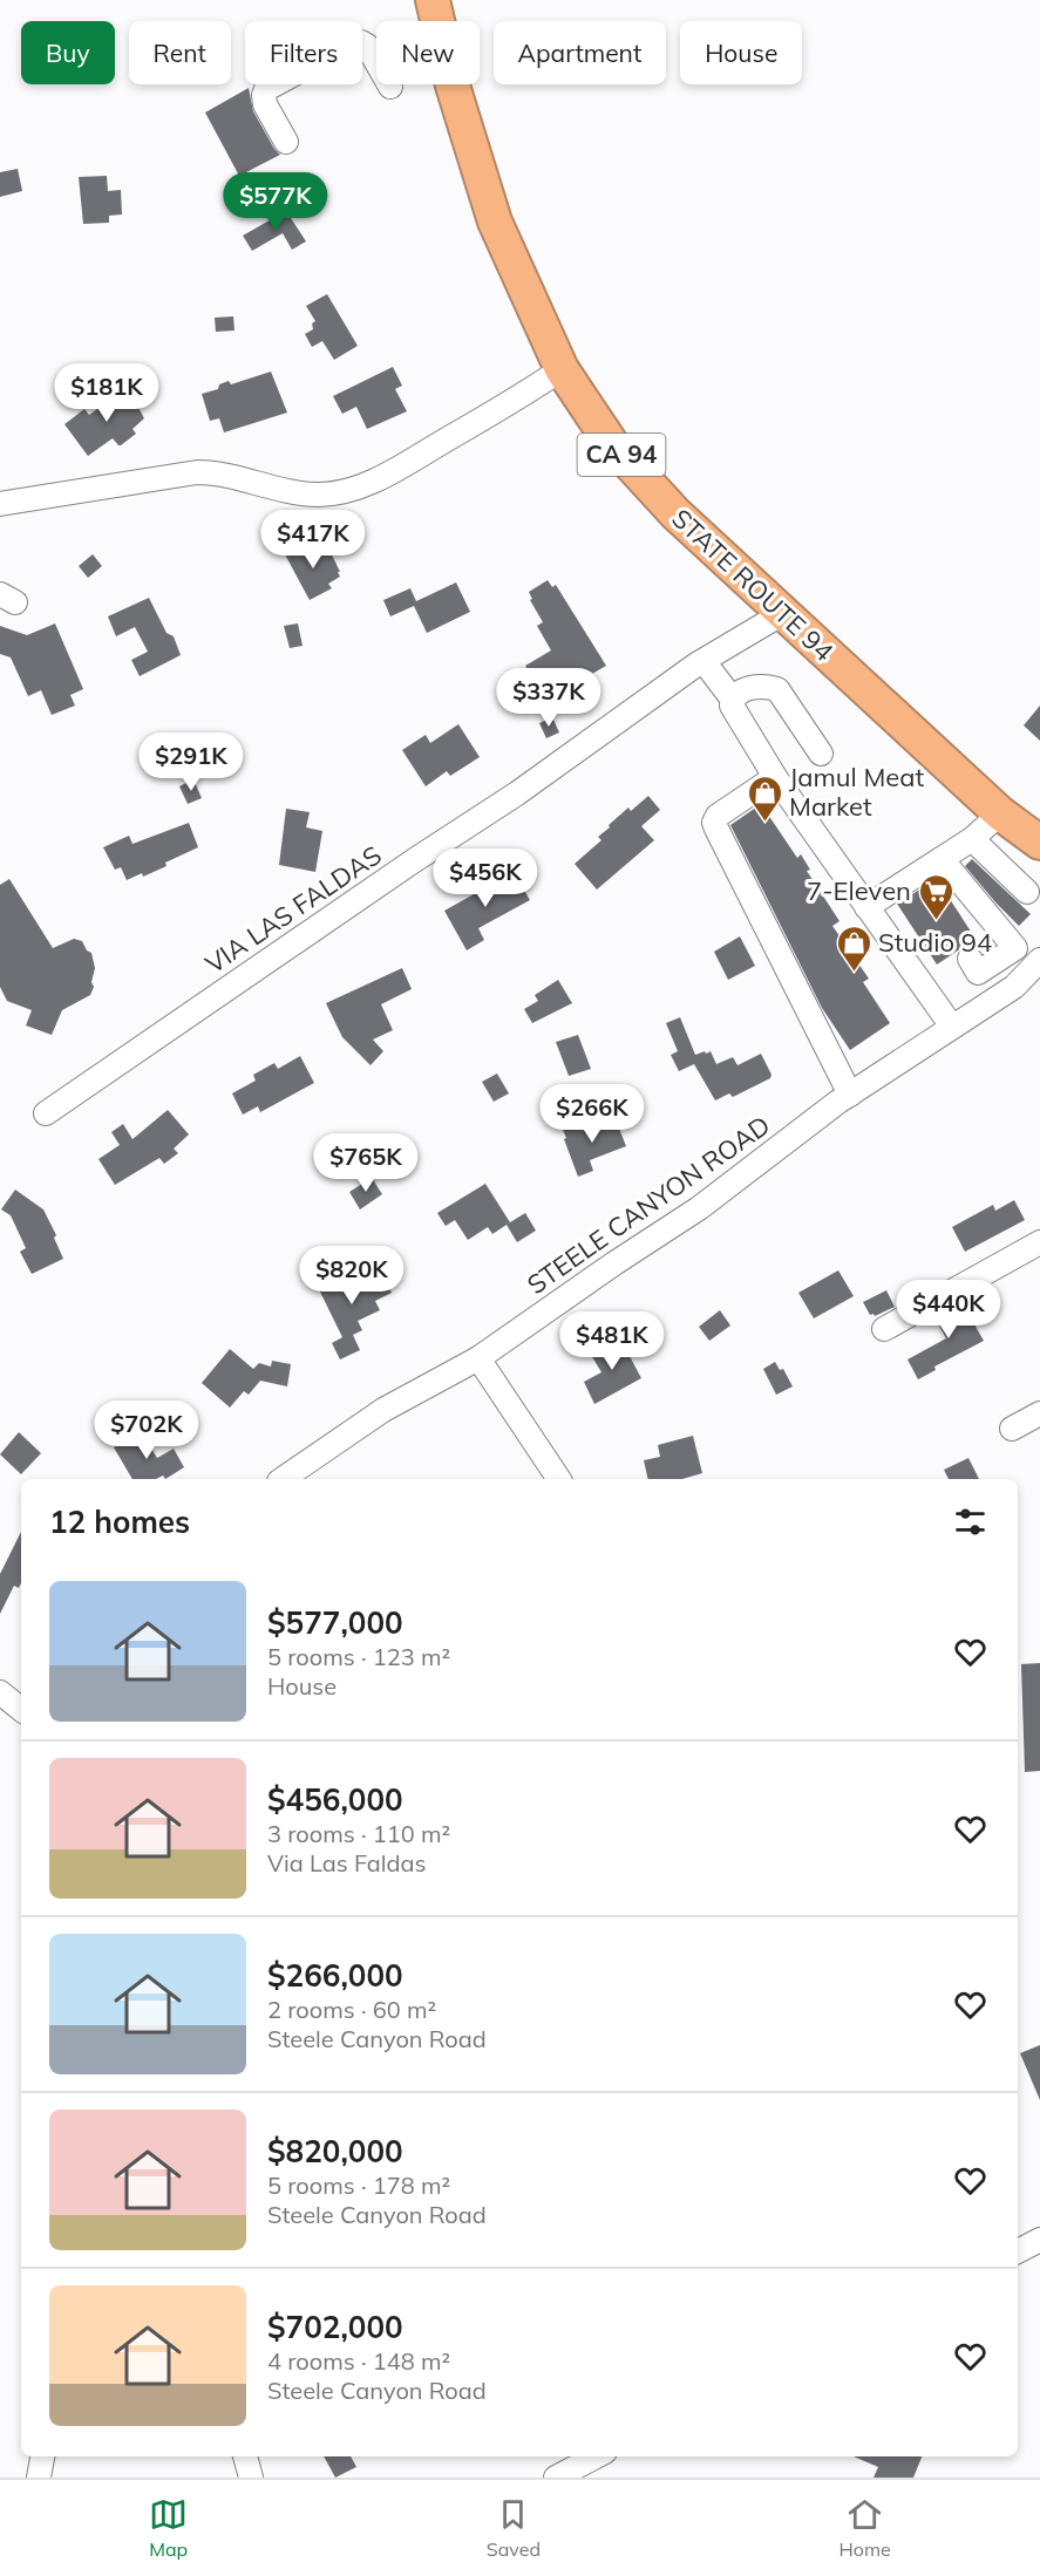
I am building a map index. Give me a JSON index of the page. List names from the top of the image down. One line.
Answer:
{"streets":{"highway":["CA 94","STATE ROUTE 94"],"street":["VIA LAS FALDAS","STEELE CANYON ROAD"]},"crossings":[["STATE ROUTE 94","VIA LAS FALDAS"]],"places":{"shop":["Jamul Meat Market","Studio 94"],"supermarket":["7-Eleven"]},"page":{"chip":["Buy","Rent","Filters","New","Apartment","House"],"price":["$577K","$181K","$417K","$337K","$291K","$456K","$266K","$765K","$820K","$440K","$481K","$702K"],"heading":"12 homes","list":[{"name":"$577,000","note":"5 rooms · 123 m² · House"},{"name":"$456,000","note":"3 rooms · 110 m² · Via Las Faldas"},{"name":"$266,000","note":"2 rooms · 60 m² · Steele Canyon Road"},{"name":"$820,000","note":"5 rooms · 178 m² · Steele Canyon Road"},{"name":"$702,000","note":"4 rooms · 148 m² · Steele Canyon Road"}],"tabs":["Map","Saved","Home"]}}
